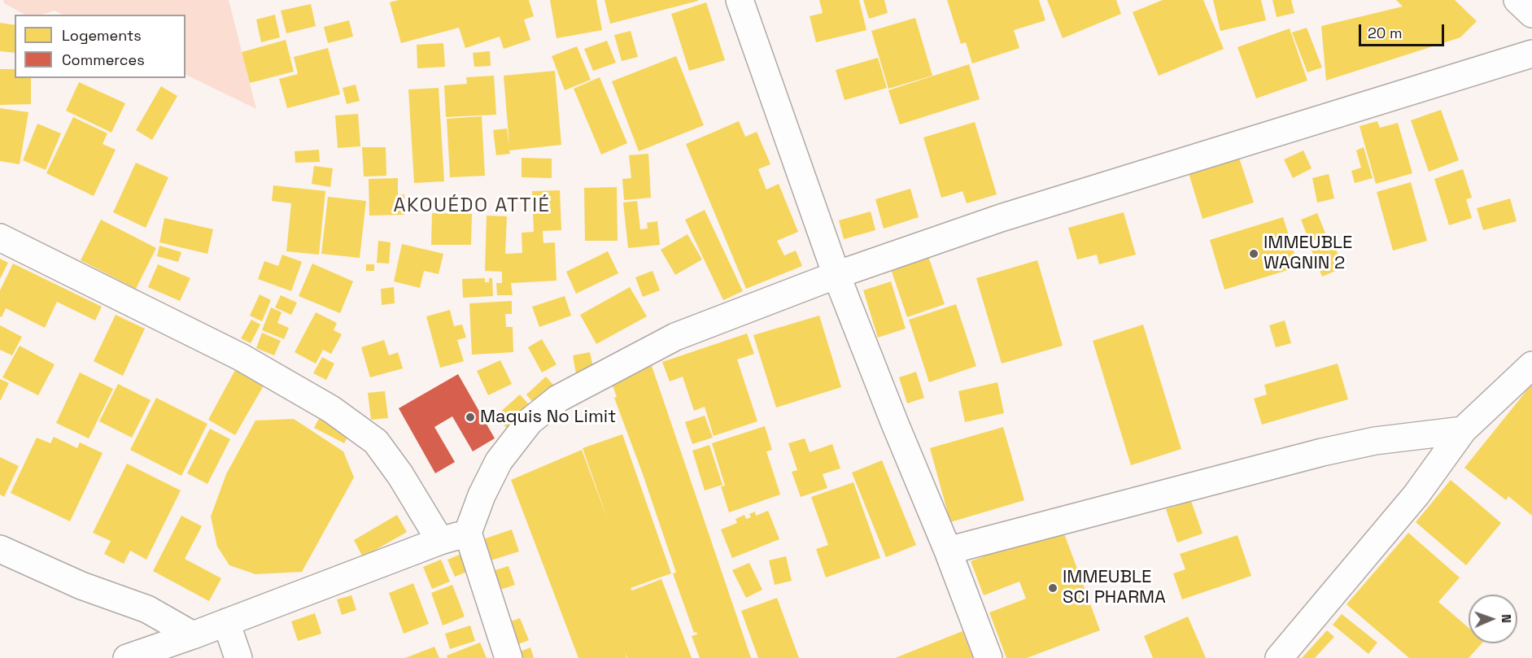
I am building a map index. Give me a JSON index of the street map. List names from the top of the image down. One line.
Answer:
{"districts":["AKOUÉDO ATTIÉ"],"places":["IMMEUBLE WAGNIN 2","Maquis No Limit","IMMEUBLE SCI PHARMA"],"legend":["Logements","Commerces"],"scale_bar":"20 m","north":"right"}
